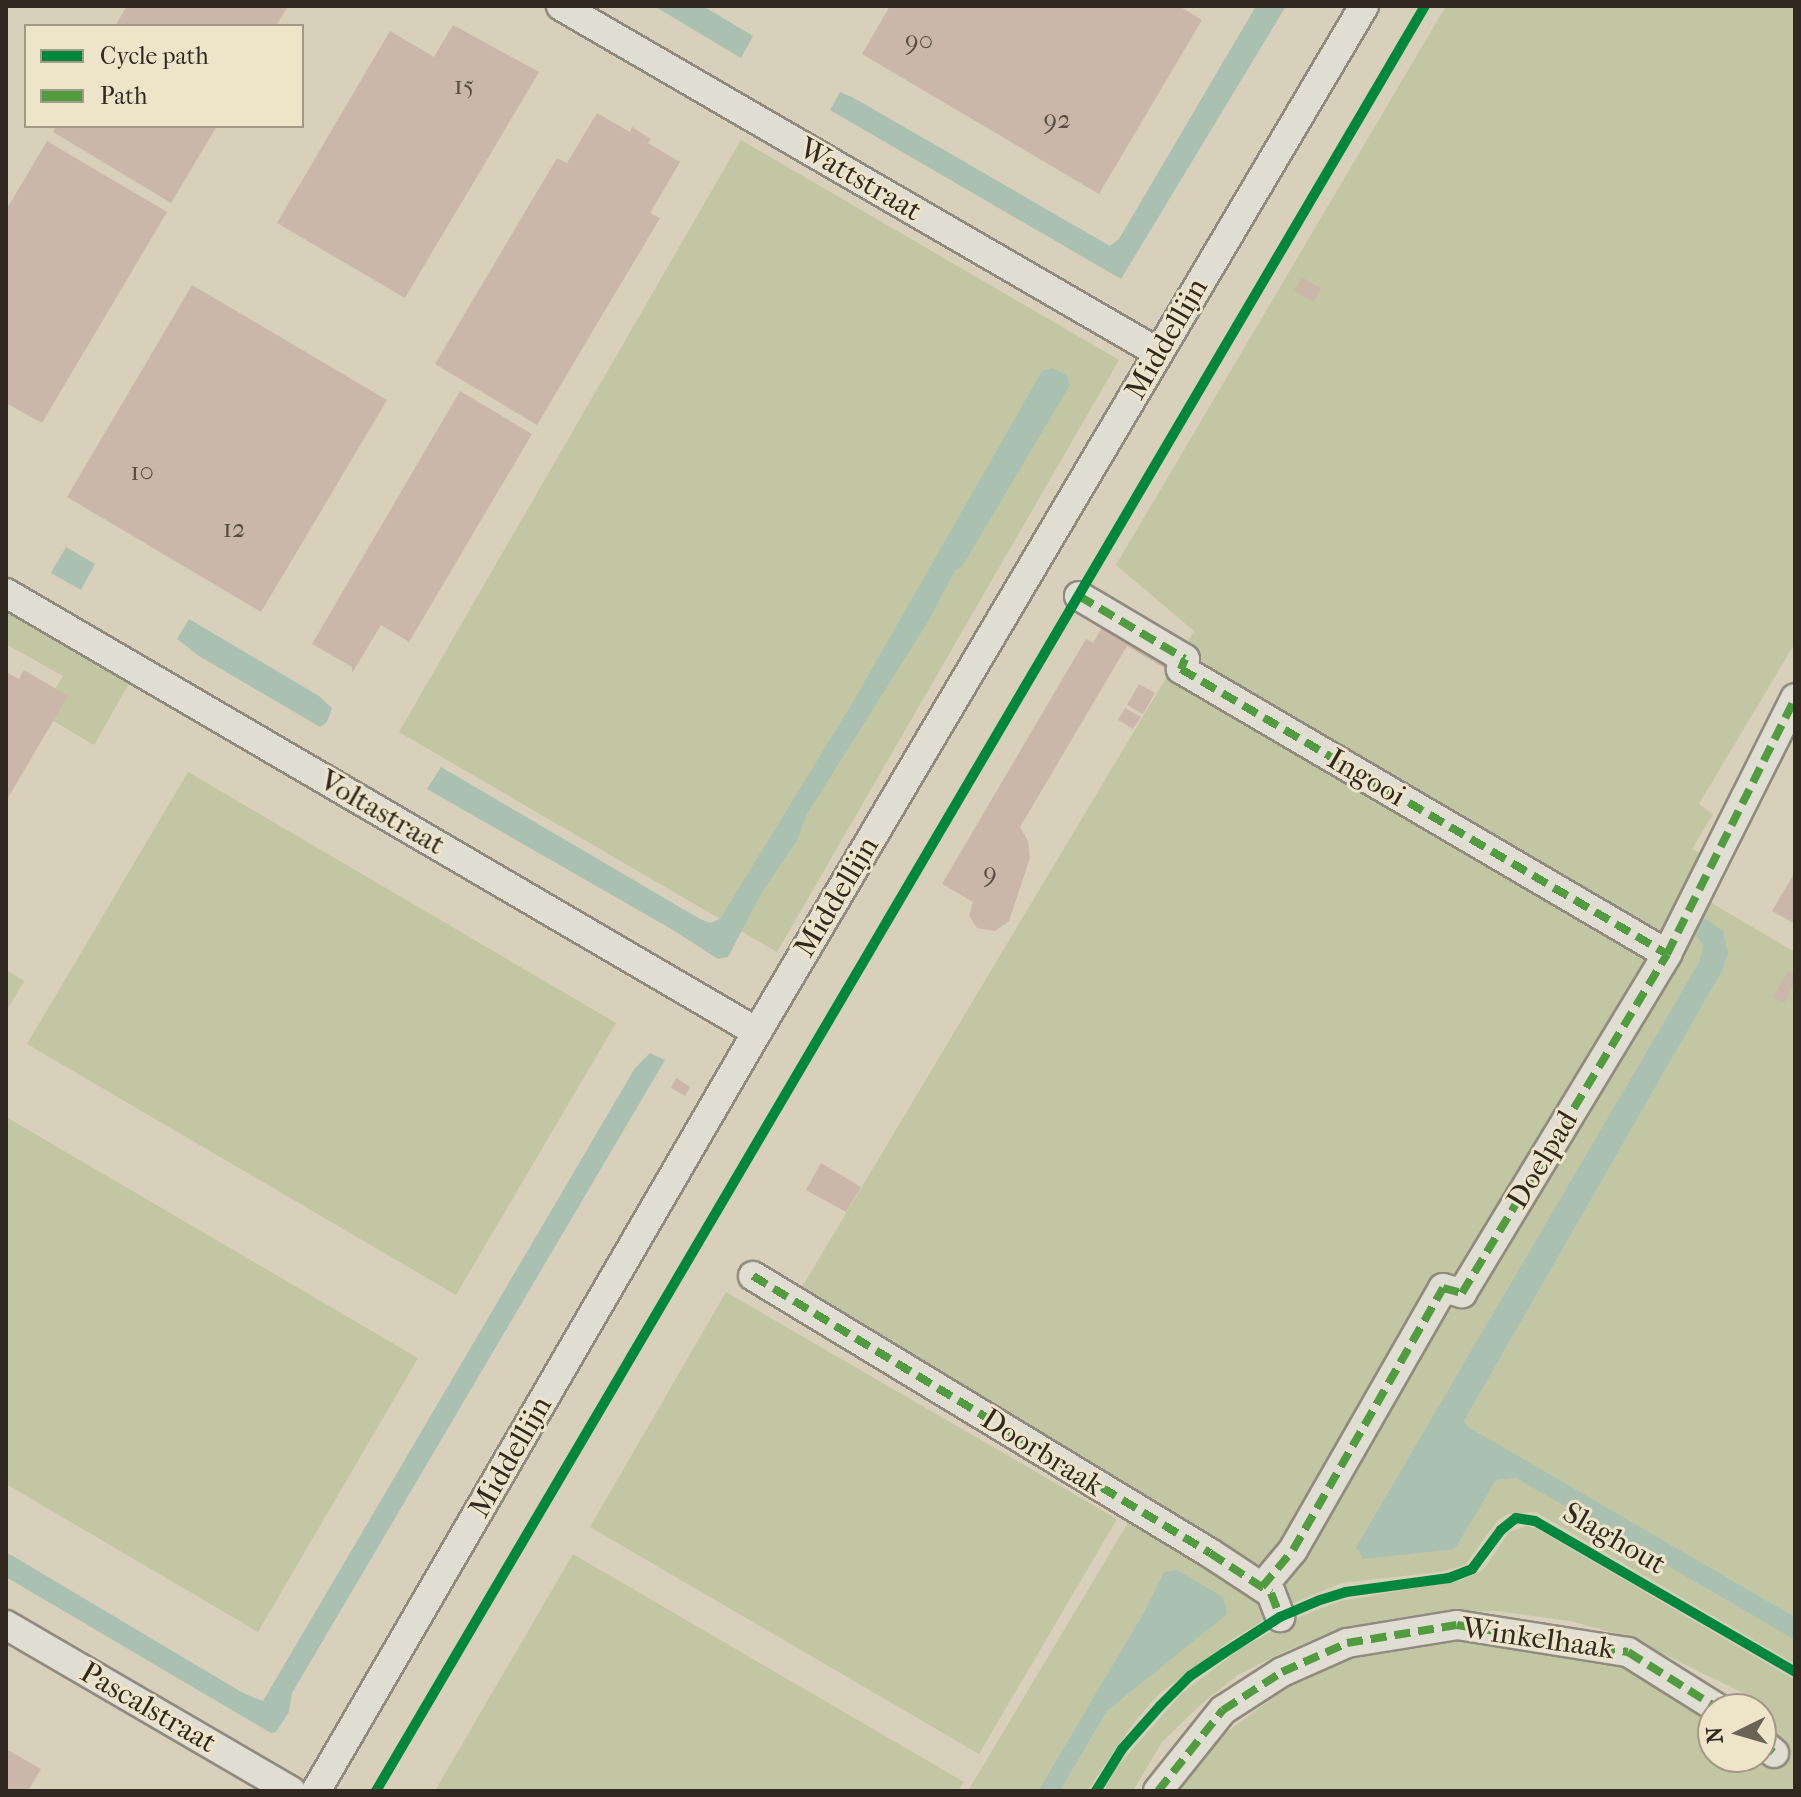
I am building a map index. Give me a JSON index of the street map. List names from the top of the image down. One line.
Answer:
{"streets":{"street":["Wattstraat","Middellijn","Ingooi","Voltastraat","Doelpad","Doorbraak","Winkelhaak","Pascalstraat"],"cycle path":["Slaghout"]},"crossings":[["Wattstraat","Middellijn"],["Middellijn","Voltastraat"],["Ingooi","Doelpad"],["Doelpad","Doorbraak"]],"house_numbers":["90","15","92","10","12","9"],"legend":["Cycle path","Path"],"north":"left"}
